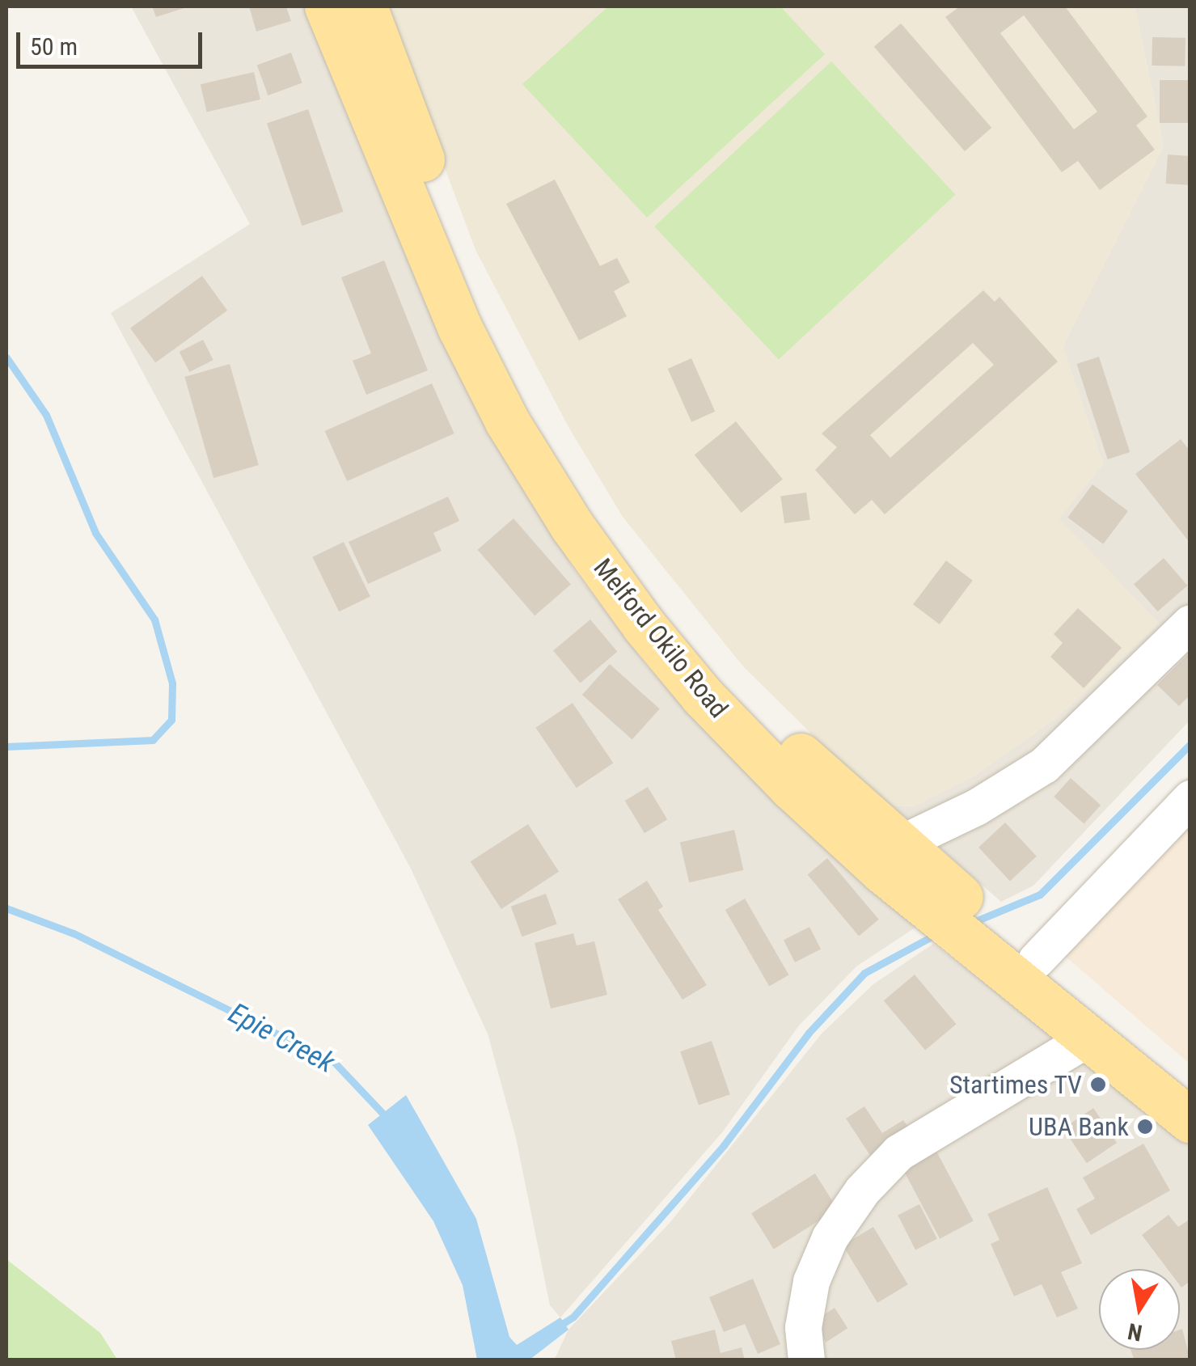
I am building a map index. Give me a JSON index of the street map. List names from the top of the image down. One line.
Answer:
{"streets":{"main road":["Melford Okilo Road"]},"water":["Epie Creek"],"places":["Startimes TV","UBA Bank"],"scale_bar":"50 m","north":"bottom"}
